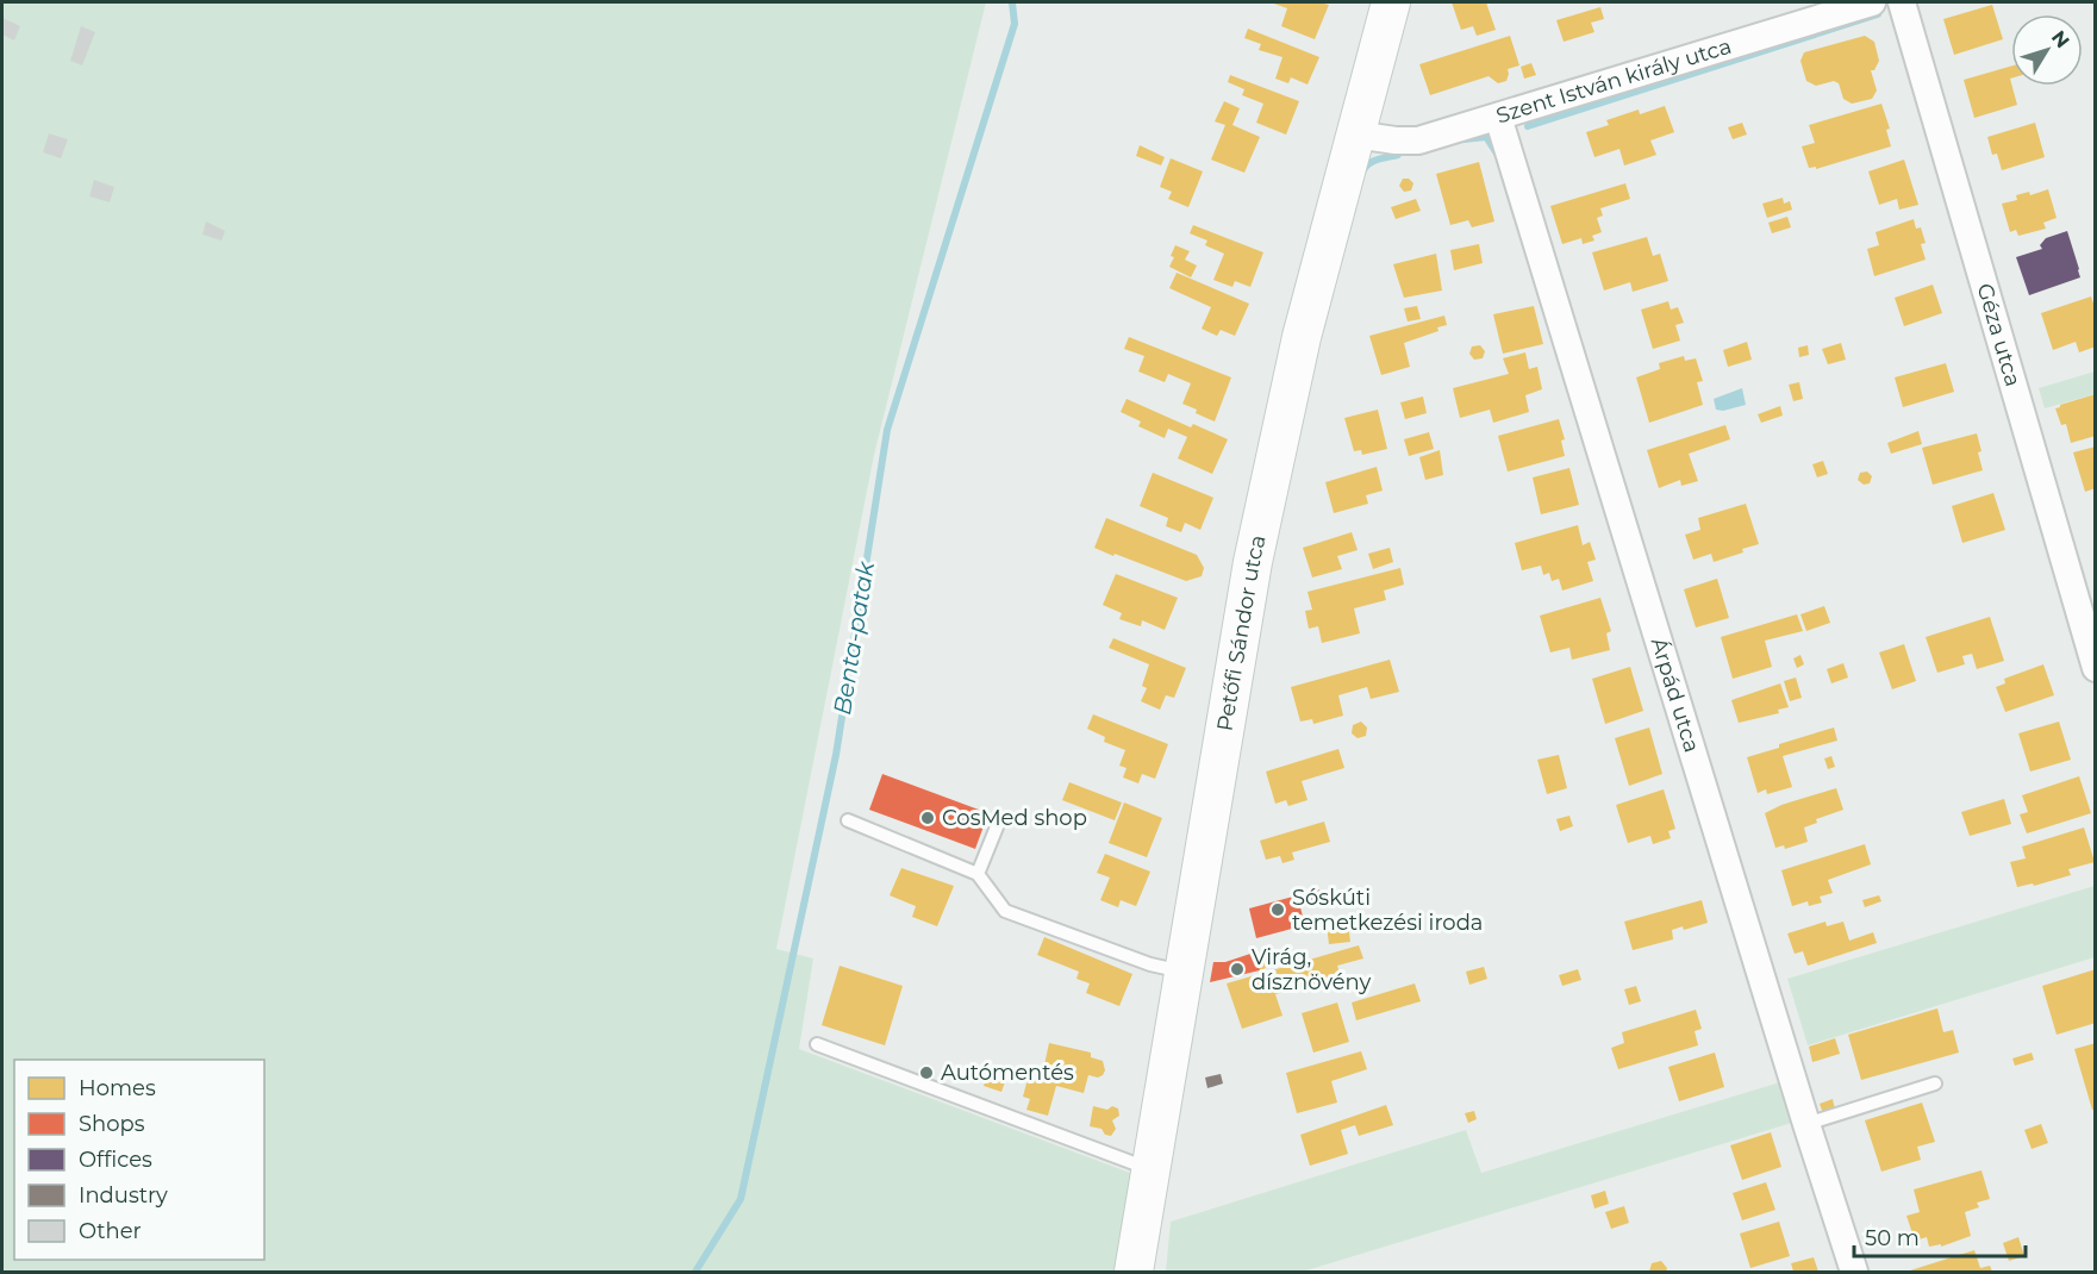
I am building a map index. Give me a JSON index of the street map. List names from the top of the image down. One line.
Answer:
{"streets":{"main road":["Petőfi Sándor utca"],"street":["Szent István király utca","Géza utca","Árpád utca"]},"crossings":[["Szent István király utca","Petőfi Sándor utca"],["Szent István király utca","Árpád utca"]],"water":["Benta-patak"],"places":["CosMed shop","Sóskúti temetkezési iroda","Virág, dísznövény","Autómentés"],"legend":["Homes","Shops","Offices","Industry","Other"],"scale_bar":"50 m","north":"top right"}
